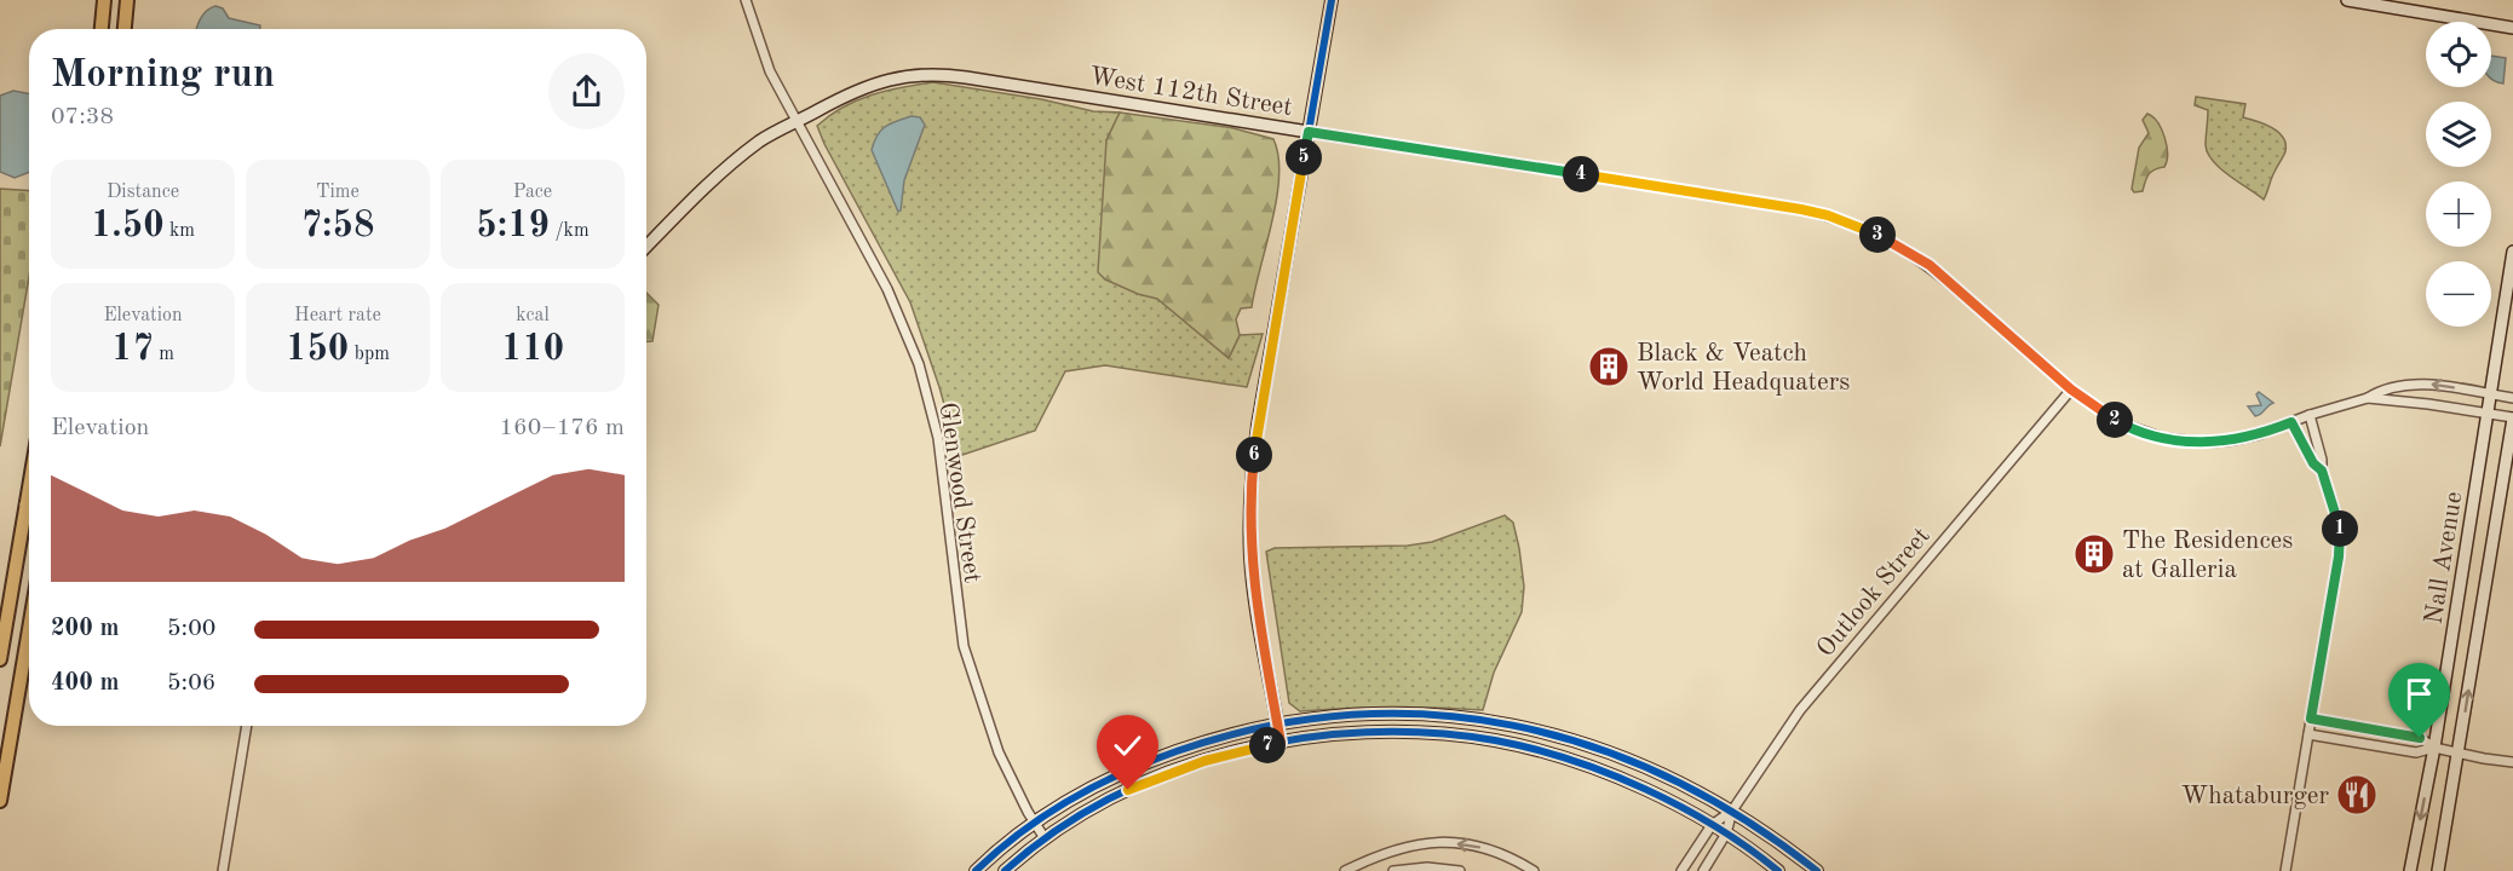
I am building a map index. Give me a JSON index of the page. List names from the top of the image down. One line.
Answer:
{"streets":{"street":["West 112th Street","Glenwood Street","Nall Avenue","Outlook Street"]},"crossings":[["West 112th Street","Glenwood Street"],["West 112th Street","Nall Avenue"],["West 112th Street","Outlook Street"]],"places":{"building":["Black & Veatch World Headquaters","The Residences at Galleria"],"restaurant":["Whataburger"]},"page":{"map_buttons":["+","−"],"heading":["Morning run","07:38"],"pins":["5","4","3","2","6","1","7"],"stats":[["Distance","1.50 km"],["Time","7:58"],["Pace","5:19 /km"],["Elevation","17 m"],["Heart rate","150 bpm"],["kcal","110"]],"chart":["Elevation","160–176 m"],"list":[{"name":"200 m","note":"5:00"},{"name":"400 m","note":"5:06"}]}}
